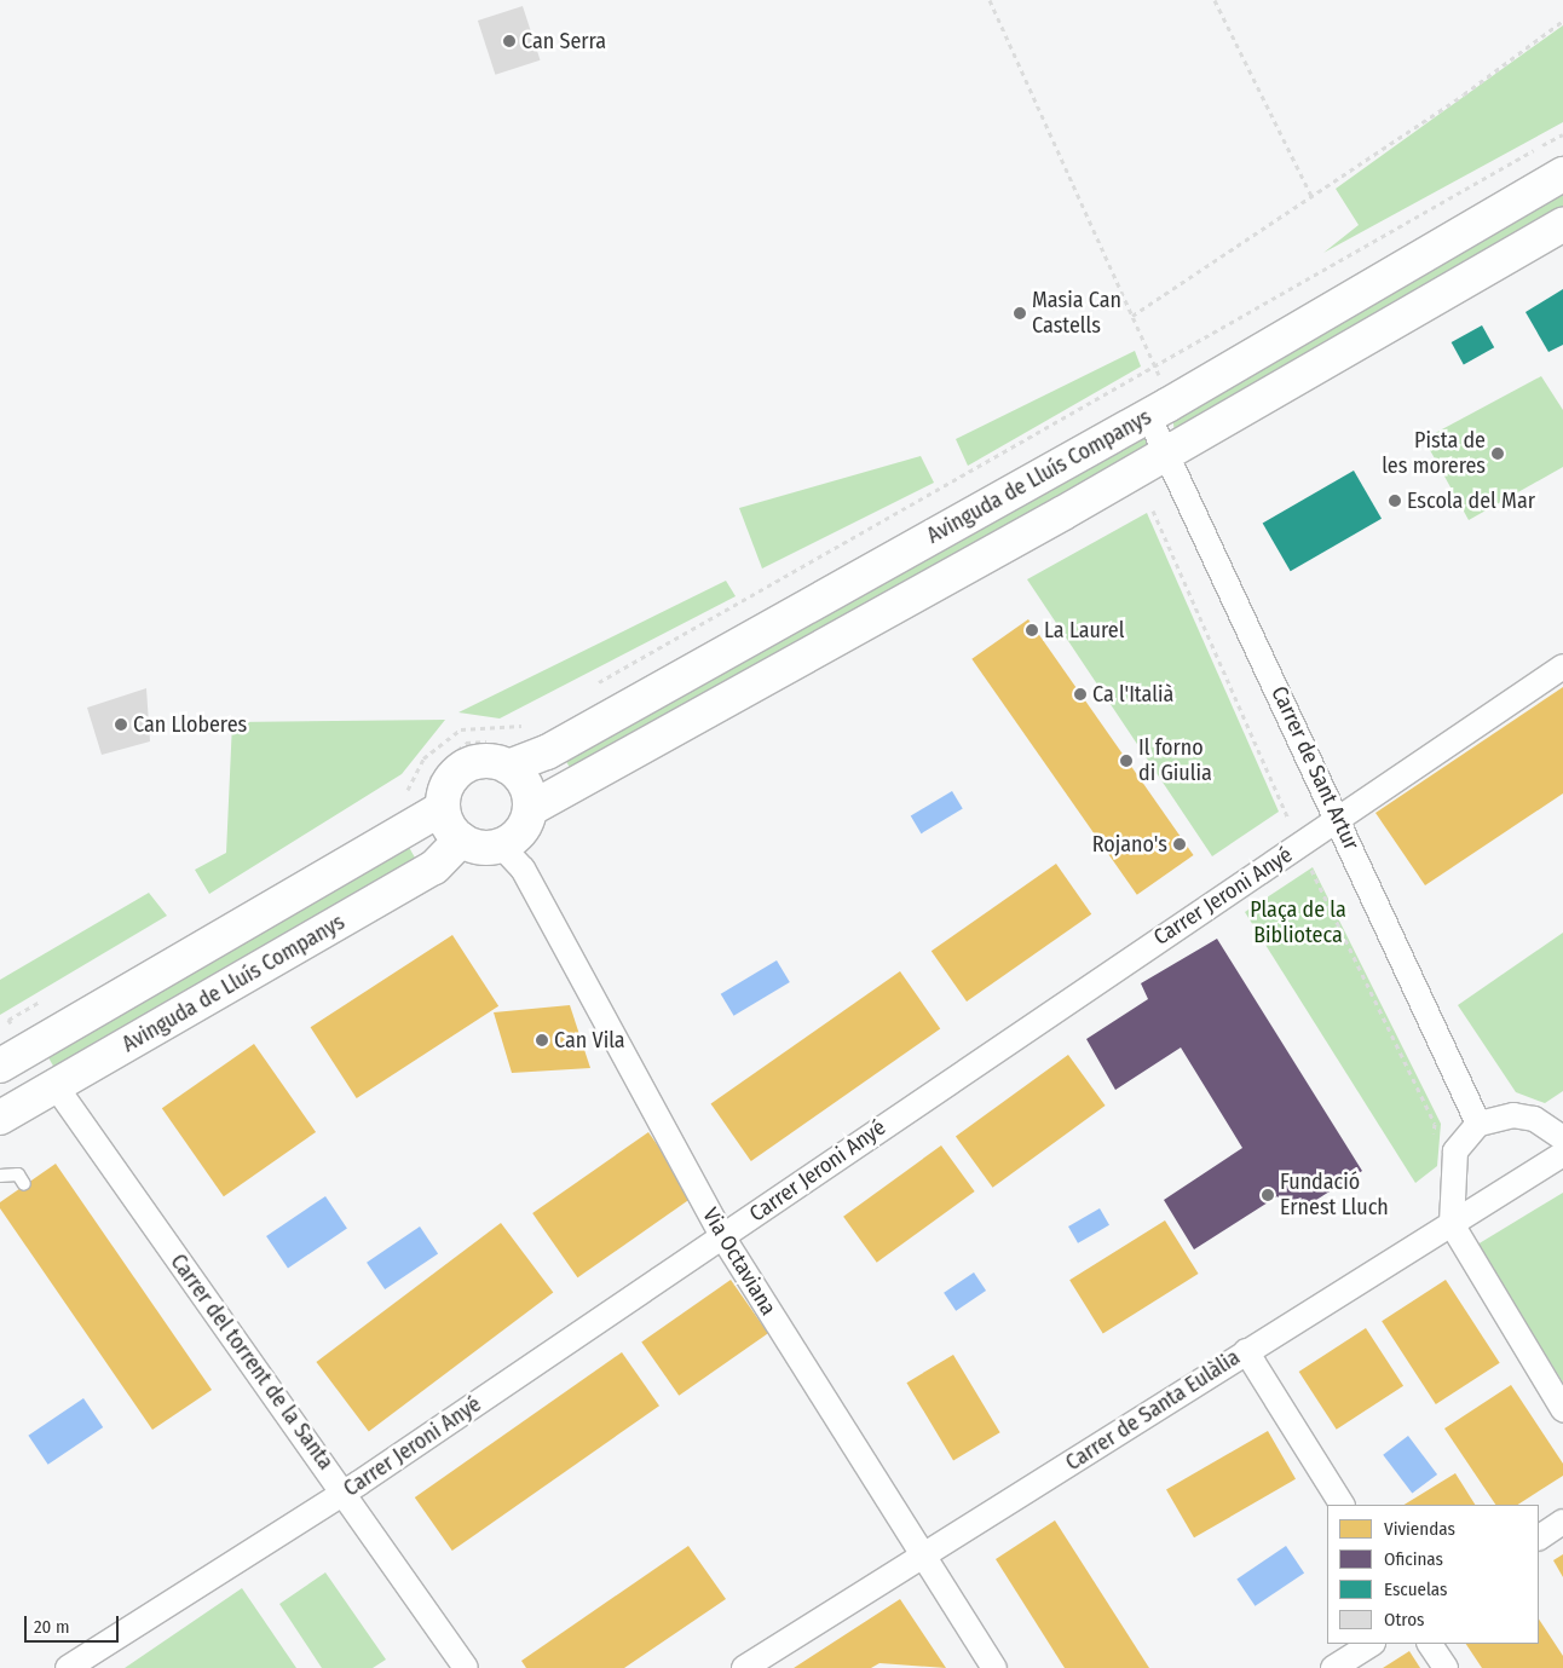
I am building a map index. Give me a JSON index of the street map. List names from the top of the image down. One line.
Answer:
{"streets":{"street":["Avinguda de Lluís Companys","Carrer de Sant Artur","Carrer Jeroni Anyé","Via Octaviana","Carrer del torrent de la Santa","Carrer de Santa Eulàlia"]},"crossings":[["Avinguda de Lluís Companys","Carrer de Sant Artur"],["Avinguda de Lluís Companys","Via Octaviana"],["Avinguda de Lluís Companys","Carrer del torrent de la Santa"],["Carrer de Sant Artur","Carrer Jeroni Anyé"],["Carrer Jeroni Anyé","Via Octaviana"],["Carrer Jeroni Anyé","Carrer del torrent de la Santa"],["Via Octaviana","Carrer de Santa Eulàlia"]],"parks":["Plaça de la Biblioteca"],"places":["Can Serra","Masia Can Castells","Pista de les moreres","Escola del Mar","La Laurel","Ca l'Italià","Can Lloberes","Il forno di Giulia","Rojano's","Can Vila","Fundació Ernest Lluch"],"legend":["Viviendas","Oficinas","Escuelas","Otros"],"scale_bar":"20 m"}
